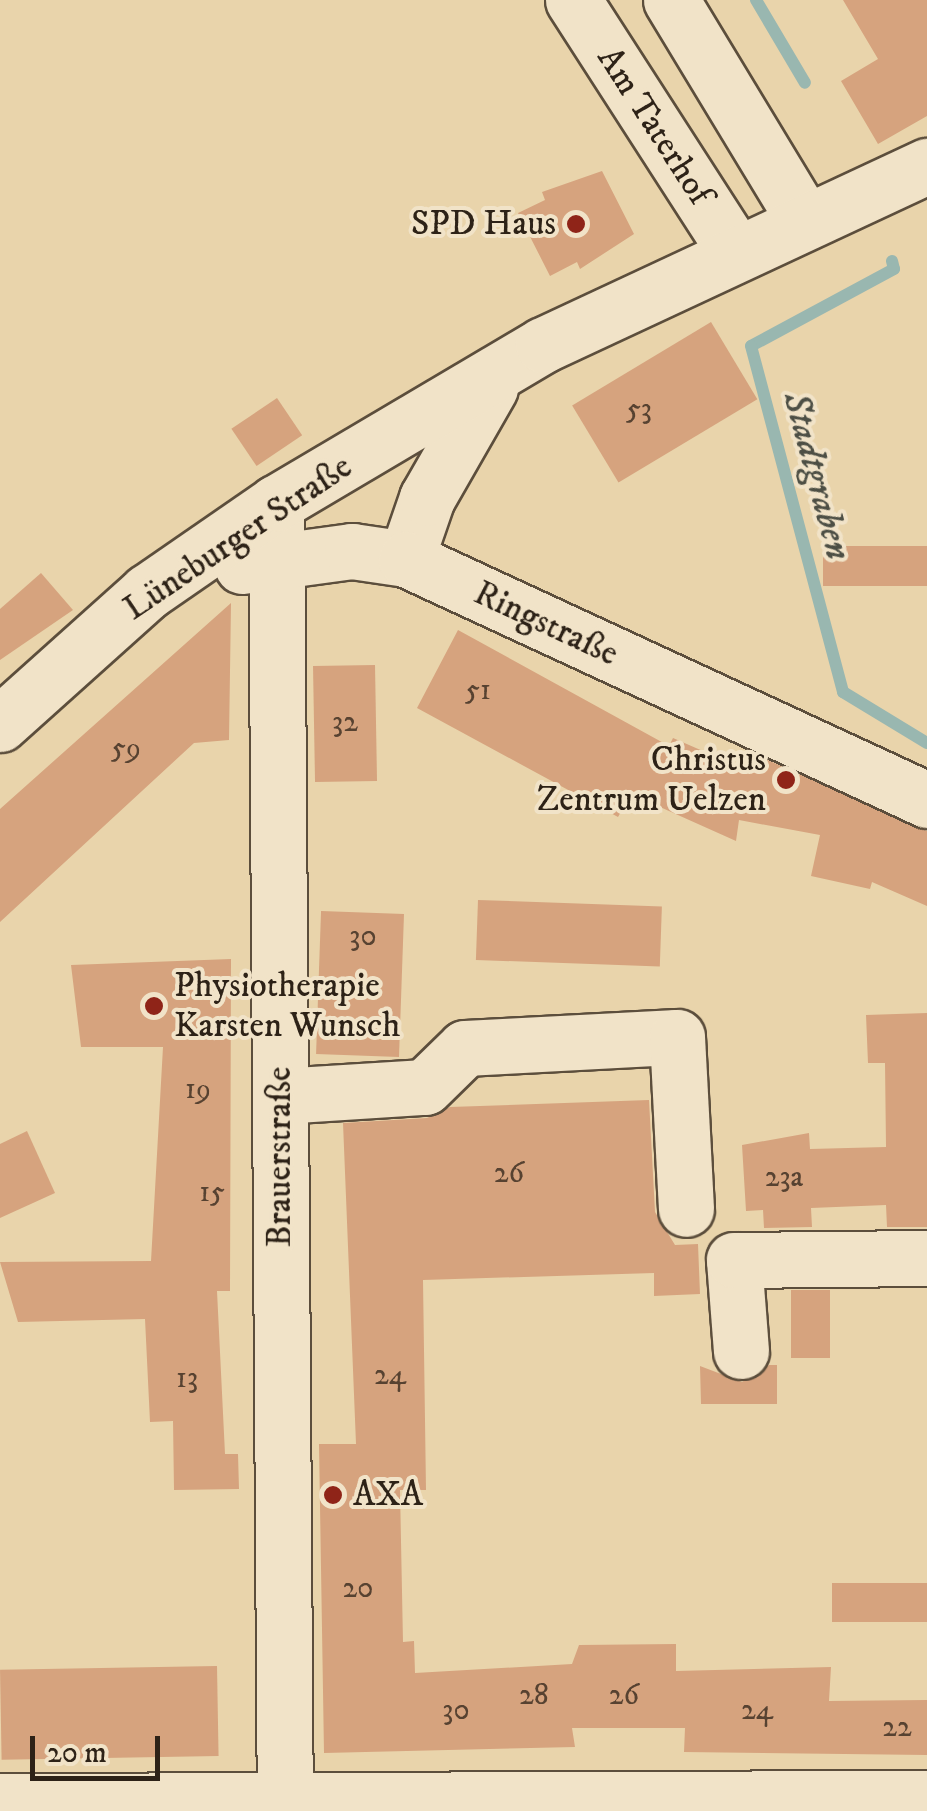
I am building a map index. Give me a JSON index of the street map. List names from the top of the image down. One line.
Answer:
{"streets":{"street":["Am Taterhof","Lüneburger Straße","Ringstraße","Brauerstraße"]},"crossings":[["Am Taterhof","Lüneburger Straße"],["Lüneburger Straße","Ringstraße"],["Lüneburger Straße","Brauerstraße"],["Ringstraße","Brauerstraße"]],"water":["Stadtgraben"],"places":["SPD Haus","Christus Zentrum Uelzen","Physiotherapie Karsten Wunsch","AXA"],"house_numbers":["53","51","32","59","30","19","26","23a","15","24","13","20","28","26","30","24","22"],"scale_bar":"20 m"}
